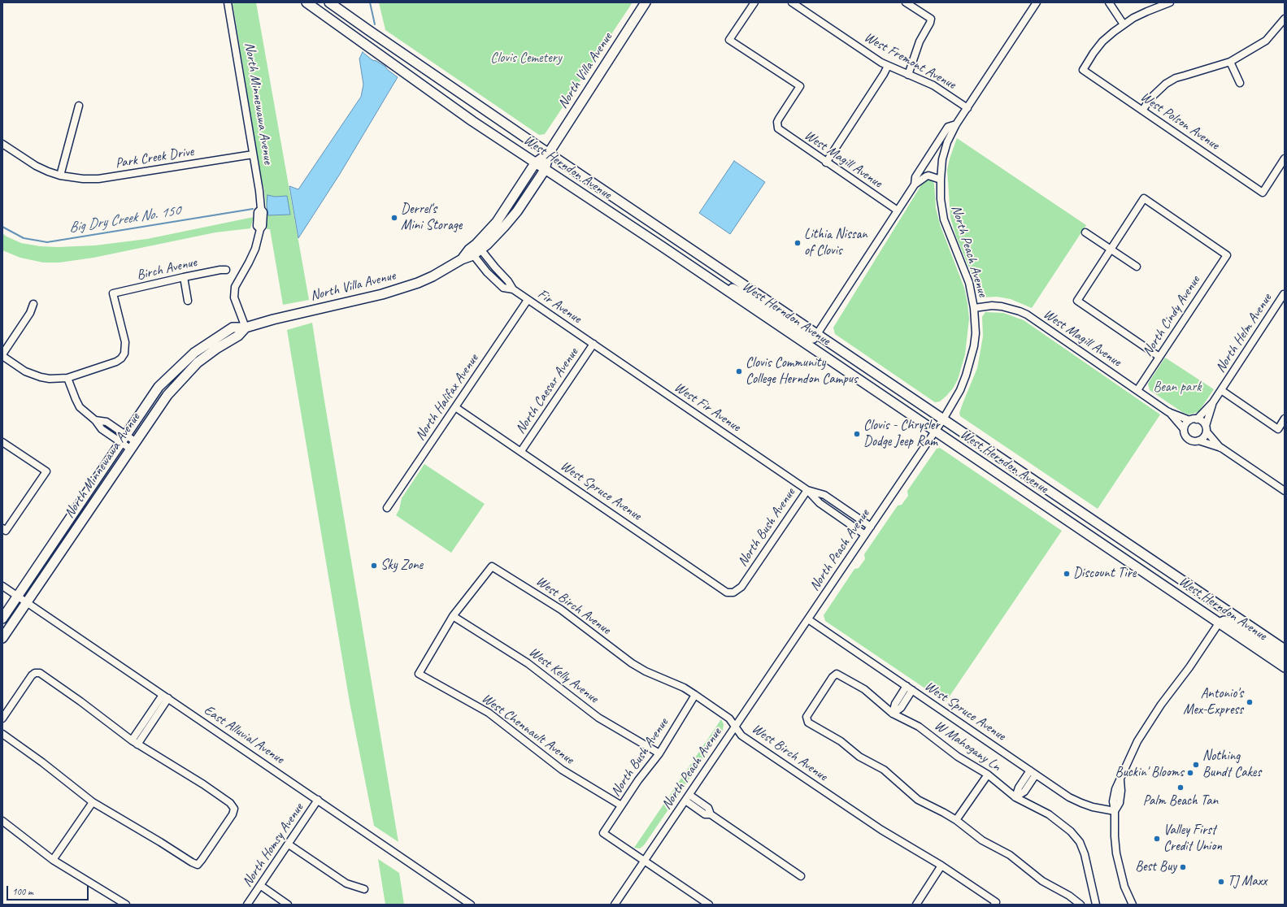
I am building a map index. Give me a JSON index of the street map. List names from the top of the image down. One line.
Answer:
{"streets":{"main road":["North Villa Avenue","North Minnewawa Avenue","West Herndon Avenue"],"street":["West Fremont Avenue","West Polson Avenue","Park Creek Drive","West Magill Avenue","North Peach Avenue","Birch Avenue","Fir Avenue","North Cindy Avenue","North Helm Avenue","North Caesar Avenue","North Halifax Avenue","West Fir Avenue","West Spruce Avenue","North Bush Avenue","West Birch Avenue","West Kelly Avenue","West Chennault Avenue","East Alluvial Avenue","W Mahogany Ln","North Homsy Avenue"]},"crossings":[["West Fremont Avenue","North Peach Avenue"],["North Villa Avenue","North Minnewawa Avenue"],["North Villa Avenue","West Herndon Avenue"],["North Villa Avenue","Fir Avenue"],["North Minnewawa Avenue","Park Creek Drive"],["North Minnewawa Avenue","East Alluvial Avenue"],["West Magill Avenue","North Peach Avenue"],["West Magill Avenue","North Cindy Avenue"],["West Magill Avenue","North Helm Avenue"],["West Herndon Avenue","North Peach Avenue"],["North Peach Avenue","West Fir Avenue"],["North Peach Avenue","West Spruce Avenue"],["North Peach Avenue","North Bush Avenue"],["North Peach Avenue","West Birch Avenue"],["Fir Avenue","North Caesar Avenue"],["Fir Avenue","North Halifax Avenue"],["Fir Avenue","West Fir Avenue"],["North Caesar Avenue","West Fir Avenue"],["North Caesar Avenue","West Spruce Avenue"],["North Halifax Avenue","West Spruce Avenue"],["West Fir Avenue","North Bush Avenue"],["West Spruce Avenue","North Bush Avenue"],["North Bush Avenue","West Birch Avenue"],["North Bush Avenue","West Kelly Avenue"],["North Bush Avenue","West Chennault Avenue"],["West Birch Avenue","West Kelly Avenue"],["West Birch Avenue","West Chennault Avenue"],["West Kelly Avenue","West Chennault Avenue"],["East Alluvial Avenue","North Homsy Avenue"]],"water":["Big Dry Creek No. 150"],"parks":["Clovis Cemetery","Bean park"],"places":["Derrel's Mini Storage","Lithia Nissan of Clovis","Clovis Community College Herndon Campus","Clovis - Chrysler Dodge Jeep Ram","Sky Zone","Discount Tire","Antonio's Mex-Express","Nothing Bundt Cakes","Buckin' Blooms","Palm Beach Tan","Valley First Credit Union","Best Buy","TJ Maxx"],"scale_bar":"100 m"}
